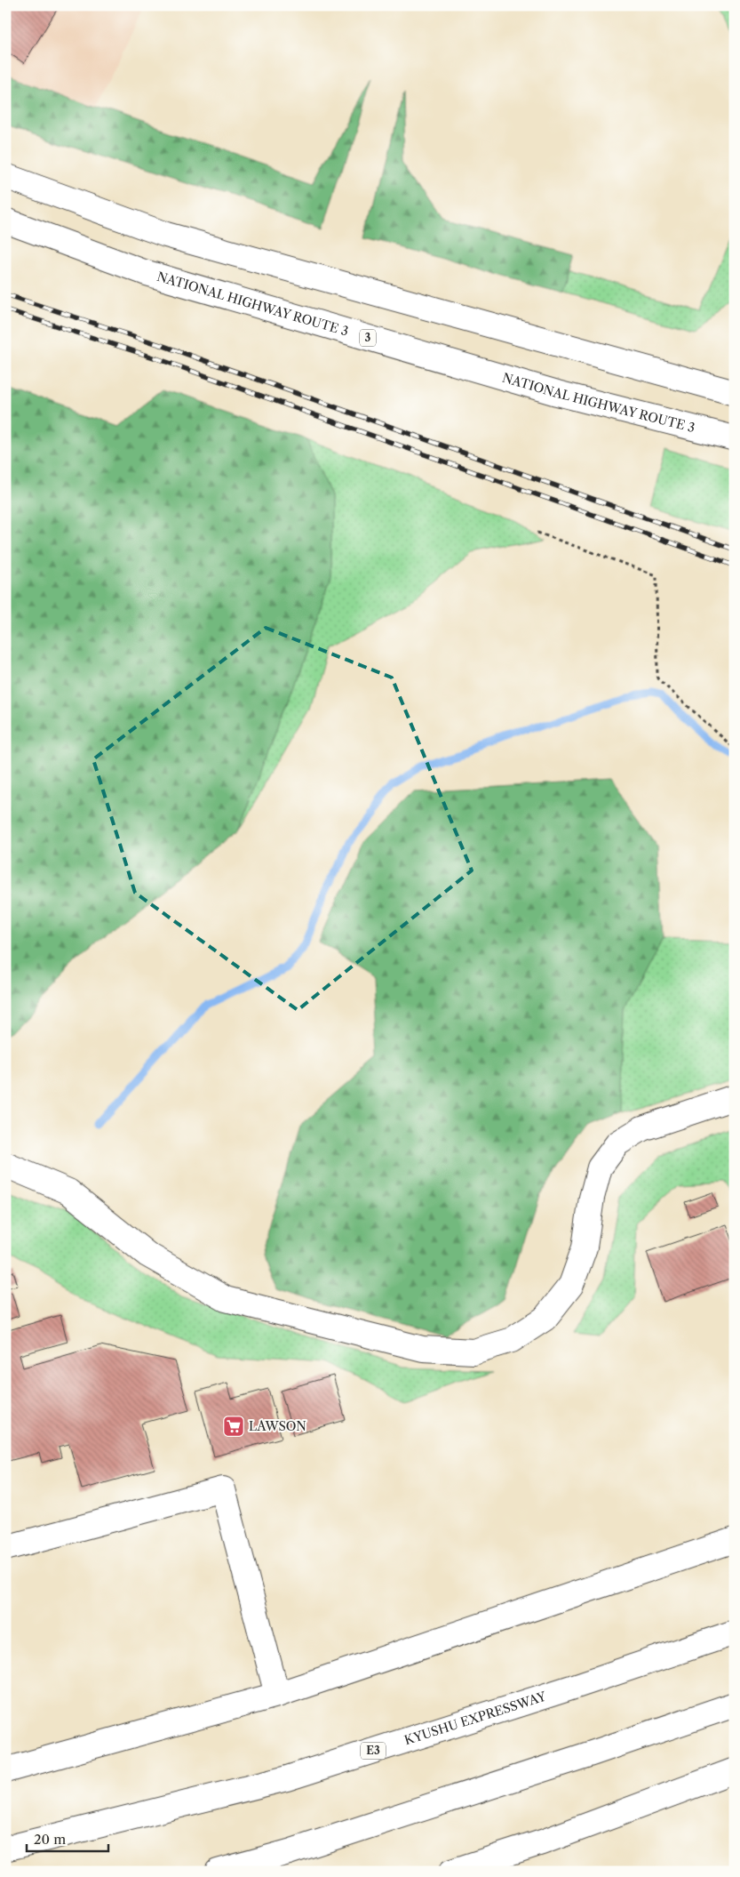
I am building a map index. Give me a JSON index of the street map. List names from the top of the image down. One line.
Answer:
{"streets":{"main road":["NATIONAL HIGHWAY ROUTE 3","3","KYUSHU EXPRESSWAY","E3"]},"places":{"supermarket":["LAWSON"]},"scale_bar":"20 m"}
